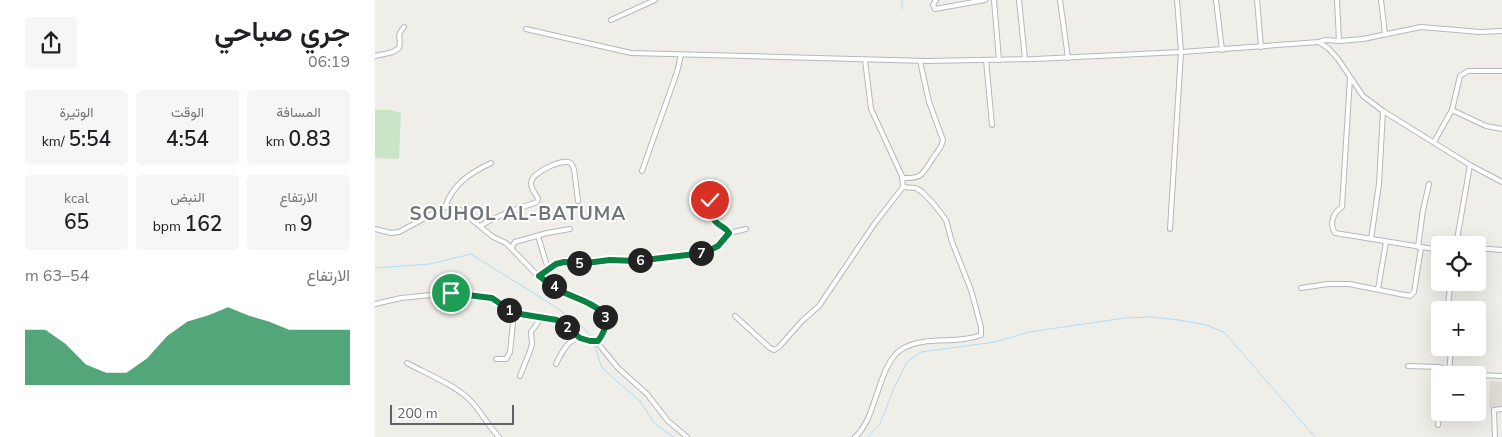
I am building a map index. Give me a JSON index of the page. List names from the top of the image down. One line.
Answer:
{"districts":["SOUHOL AL-BATUMA"],"scale_bar":"200 m","page":{"heading":["جري صباحي","06:19"],"stats":[["المسافة","0.83 km"],["الوقت","4:54"],["الوتيرة","5:54 /km"],["الارتفاع","9 m"],["النبض","162 bpm"],["kcal","65"]],"map_buttons":["+","−"],"pins":["7","6","5","4","1","3","2"],"chart":["الارتفاع","54–63 m"],"scale":"200 m"}}
